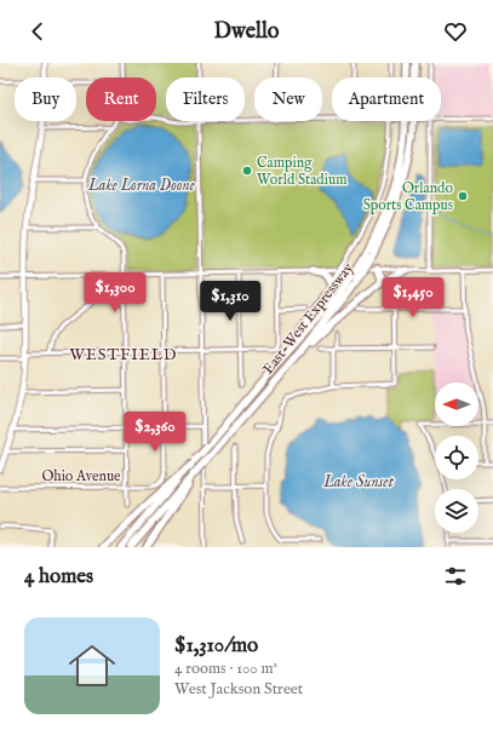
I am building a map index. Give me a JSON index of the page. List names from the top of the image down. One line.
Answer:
{"streets":{"highway":["East-West Expressway"],"street":["Ohio Avenue"]},"districts":["WESTFIELD"],"water":["Lake Lorna Doone","Lake Sunset"],"places":["Camping World Stadium","Orlando Sports Campus"],"north":"left","page":{"header":"Dwello","chip":["Buy","Rent","Filters","New","Apartment"],"price":["$1,300","$1,450","$1,310","$2,360"],"heading":"4 homes","list":[{"name":"$1,310/mo","note":"4 rooms · 100 m² · West Jackson Street"}]}}
